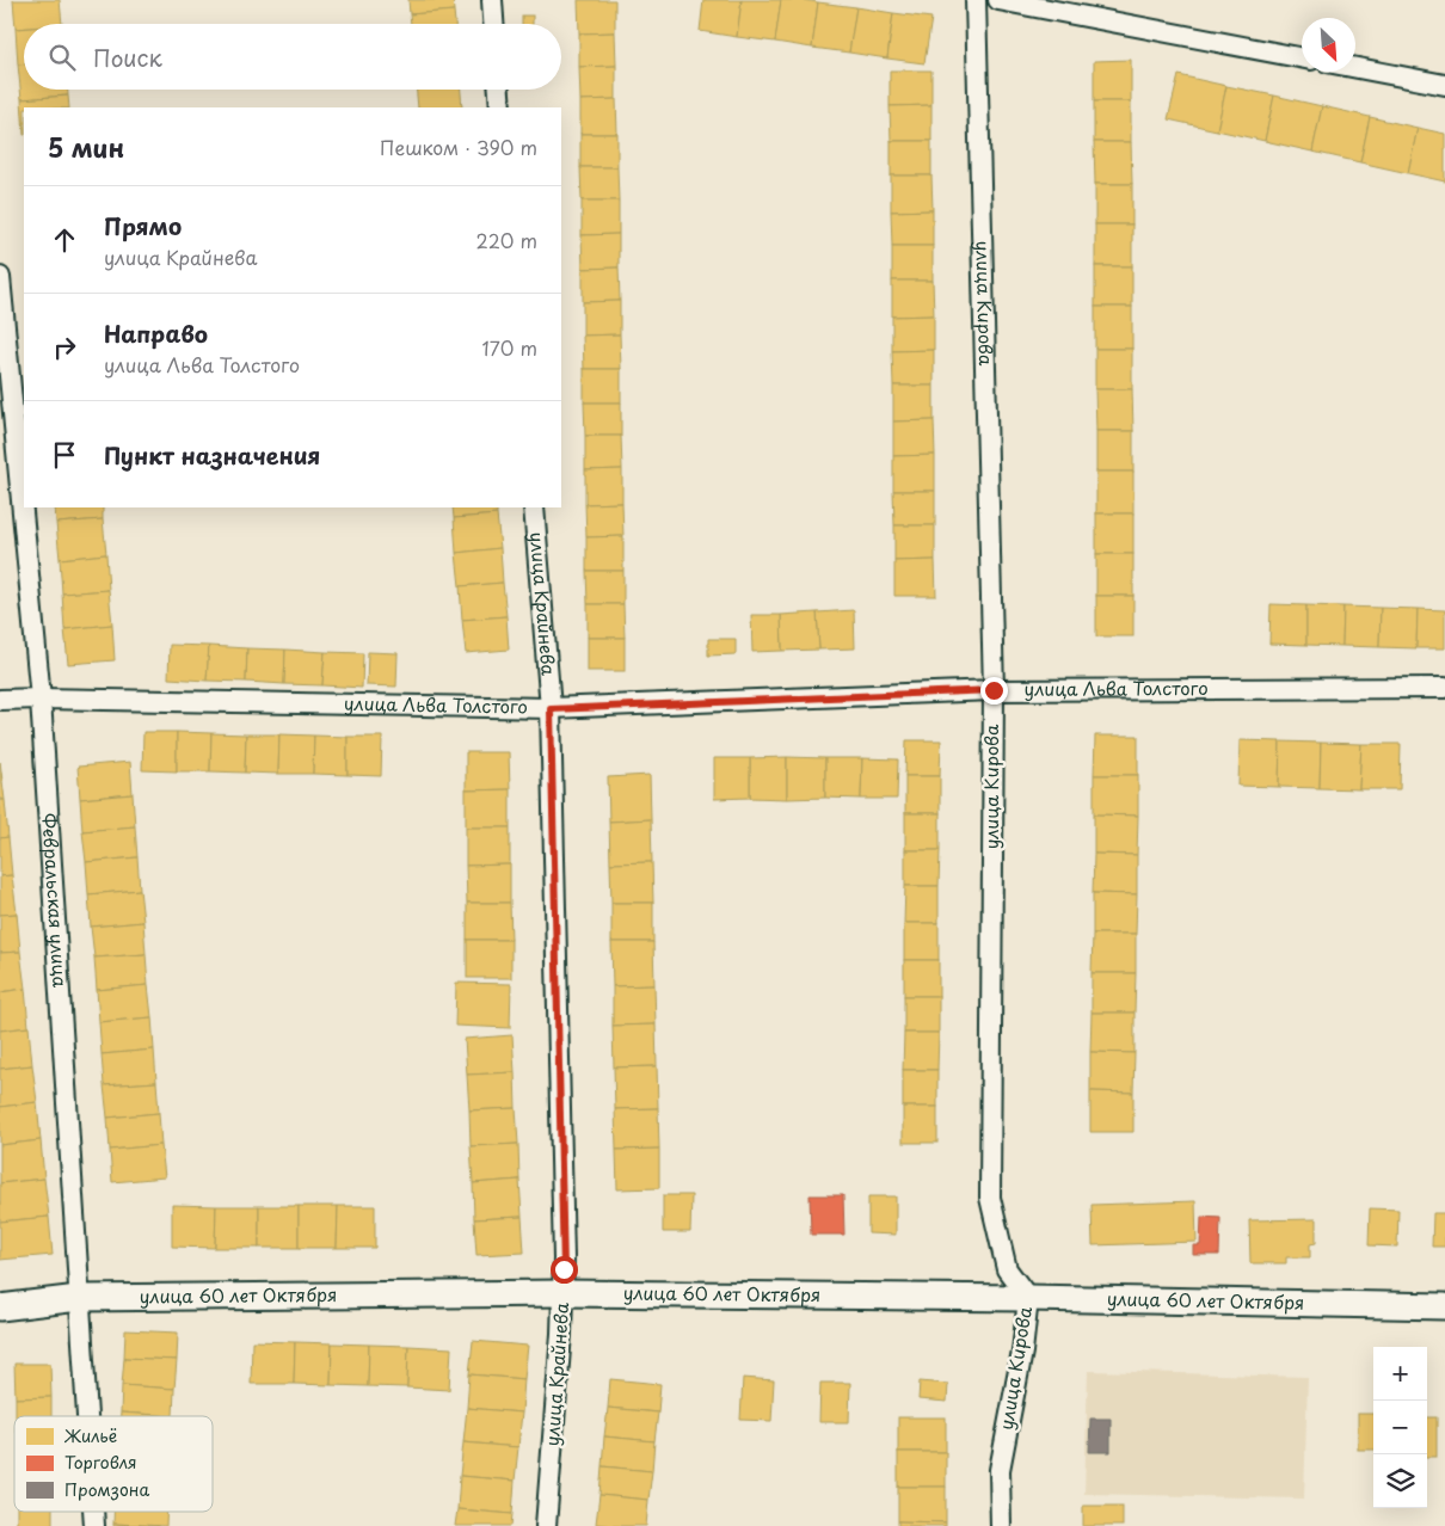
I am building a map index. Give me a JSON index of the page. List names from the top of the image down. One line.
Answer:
{"streets":{"main road":["улица 60 лет Октября"],"street":["улица Кирова","улица Крайнева","улица Льва Толстого","Февральская улица"]},"crossings":[["улица Кирова","улица Льва Толстого"],["улица Кирова","улица 60 лет Октября"],["улица Крайнева","улица Льва Толстого"],["улица Крайнева","улица 60 лет Октября"],["улица Льва Толстого","Февральская улица"],["Февральская улица","улица 60 лет Октября"]],"legend":["Жильё","Торговля","Промзона"],"north":"bottom right","page":{"search":"Поиск","heading":["5 мин","Пешком · 390 m"],"list":[["Прямо","улица Крайнева","220 m"],["Направо","улица Льва Толстого","170 m"],"Пункт назначения"],"map_buttons":["+","−"]}}
